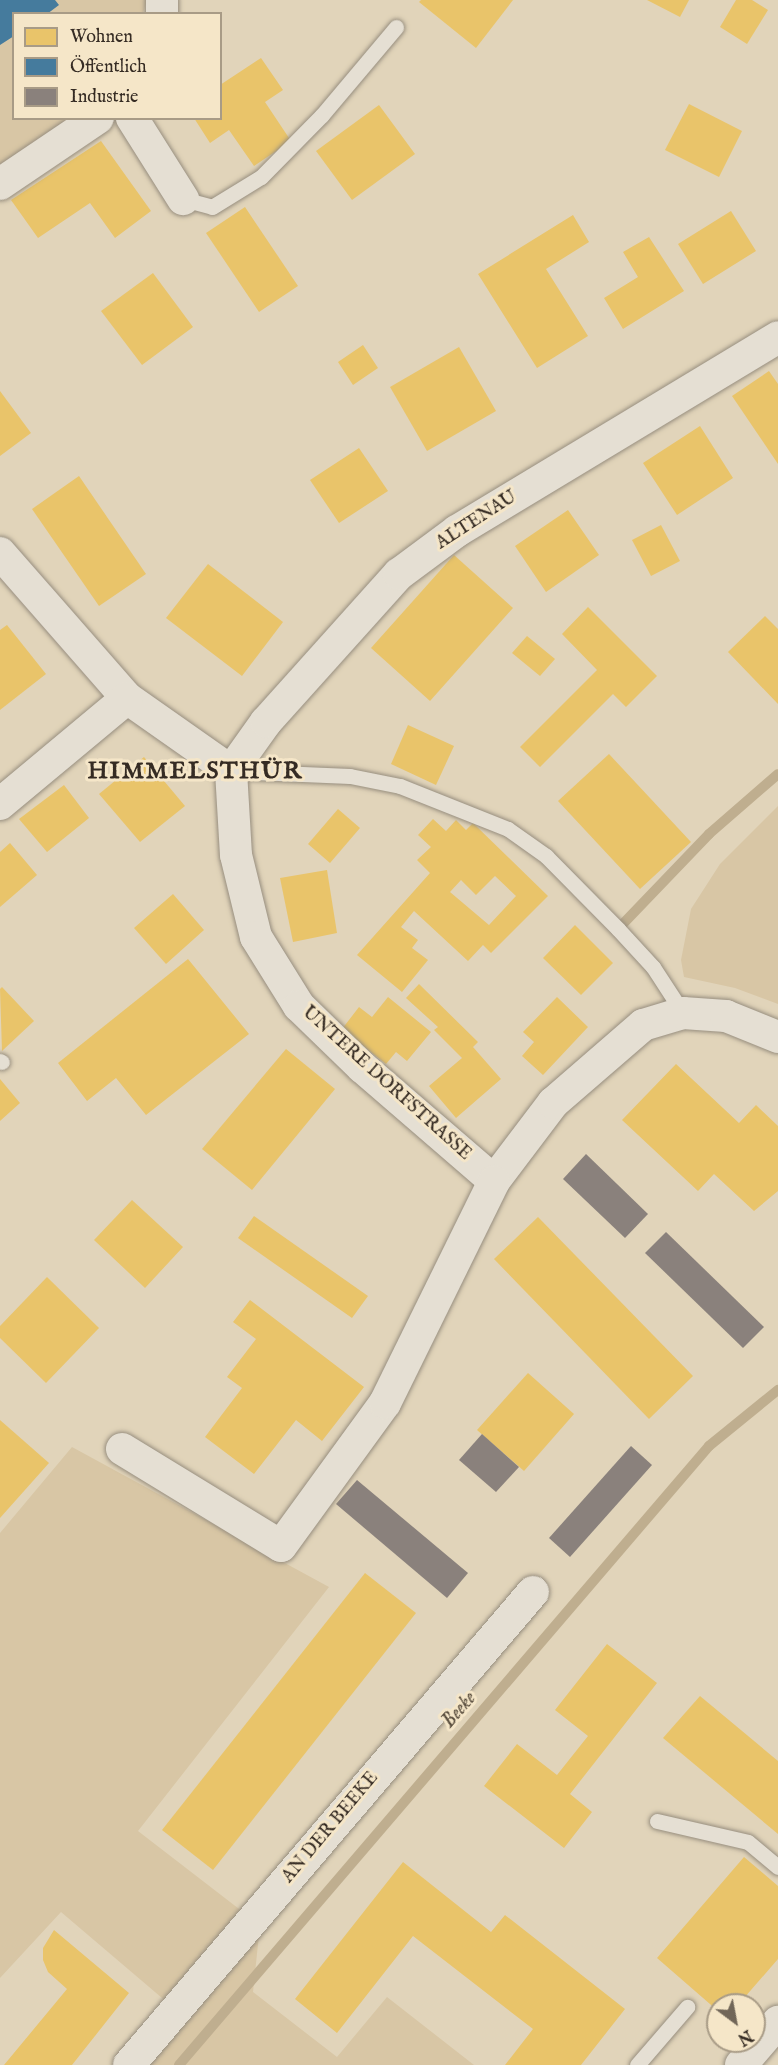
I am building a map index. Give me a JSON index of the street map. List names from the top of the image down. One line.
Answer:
{"streets":{"street":["ALTENAU","UNTERE DORFSTRASSE","AN DER BEEKE"]},"crossings":[["ALTENAU","UNTERE DORFSTRASSE"]],"districts":["HIMMELSTHÜR"],"water":["Beeke"],"legend":["Wohnen","Öffentlich","Industrie"],"north":"bottom right"}
